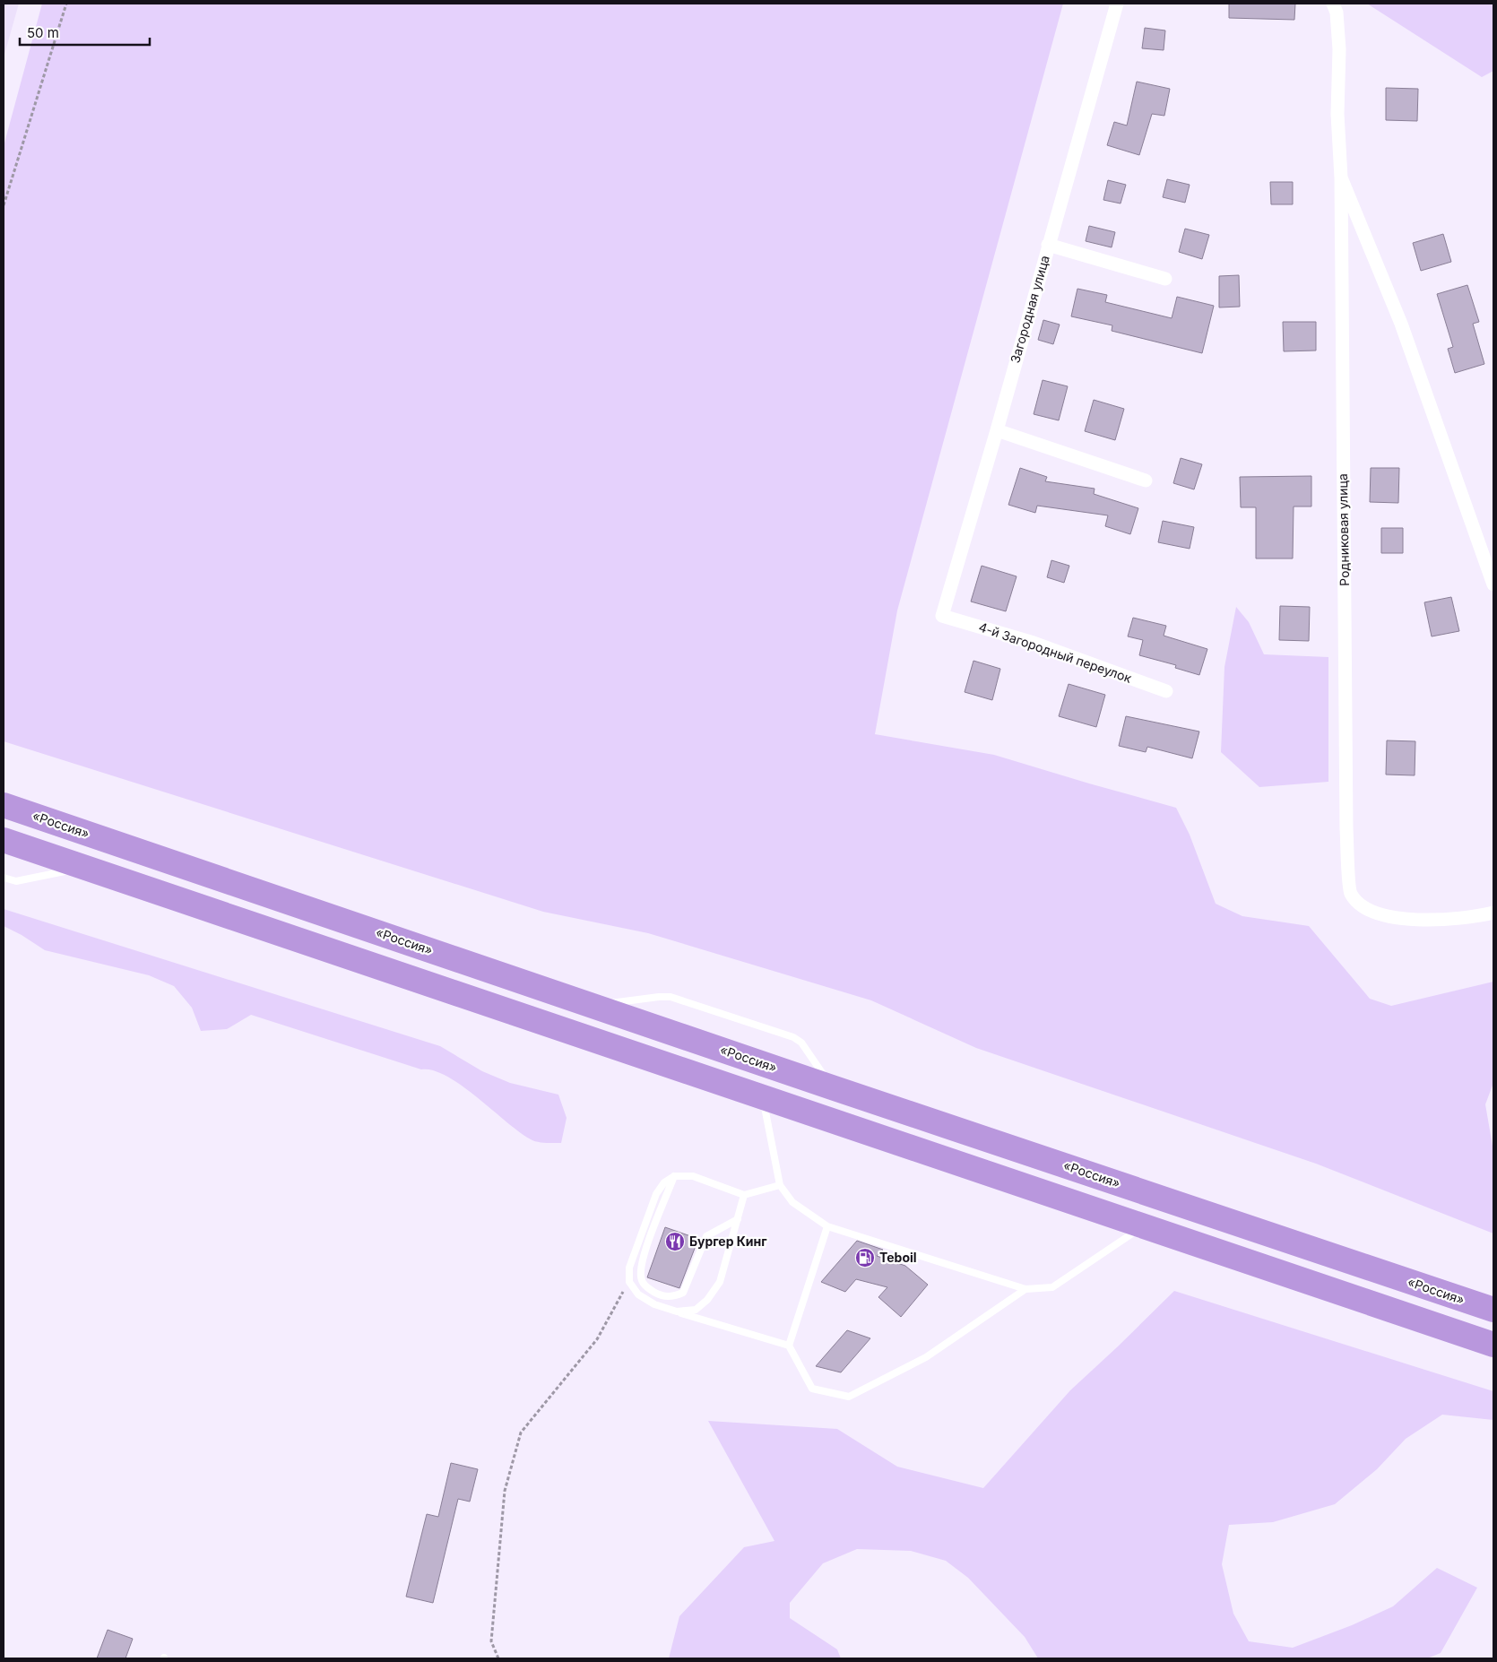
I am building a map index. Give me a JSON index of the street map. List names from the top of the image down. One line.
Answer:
{"streets":{"highway":["«Россия»"],"street":["Загородная улица","Родниковая улица","4-й Загородный переулок"]},"crossings":[["Загородная улица","4-й Загородный переулок"]],"places":{"restaurant":["Бургер Кинг"],"fuel station":["Teboil"]},"scale_bar":"50 m"}
